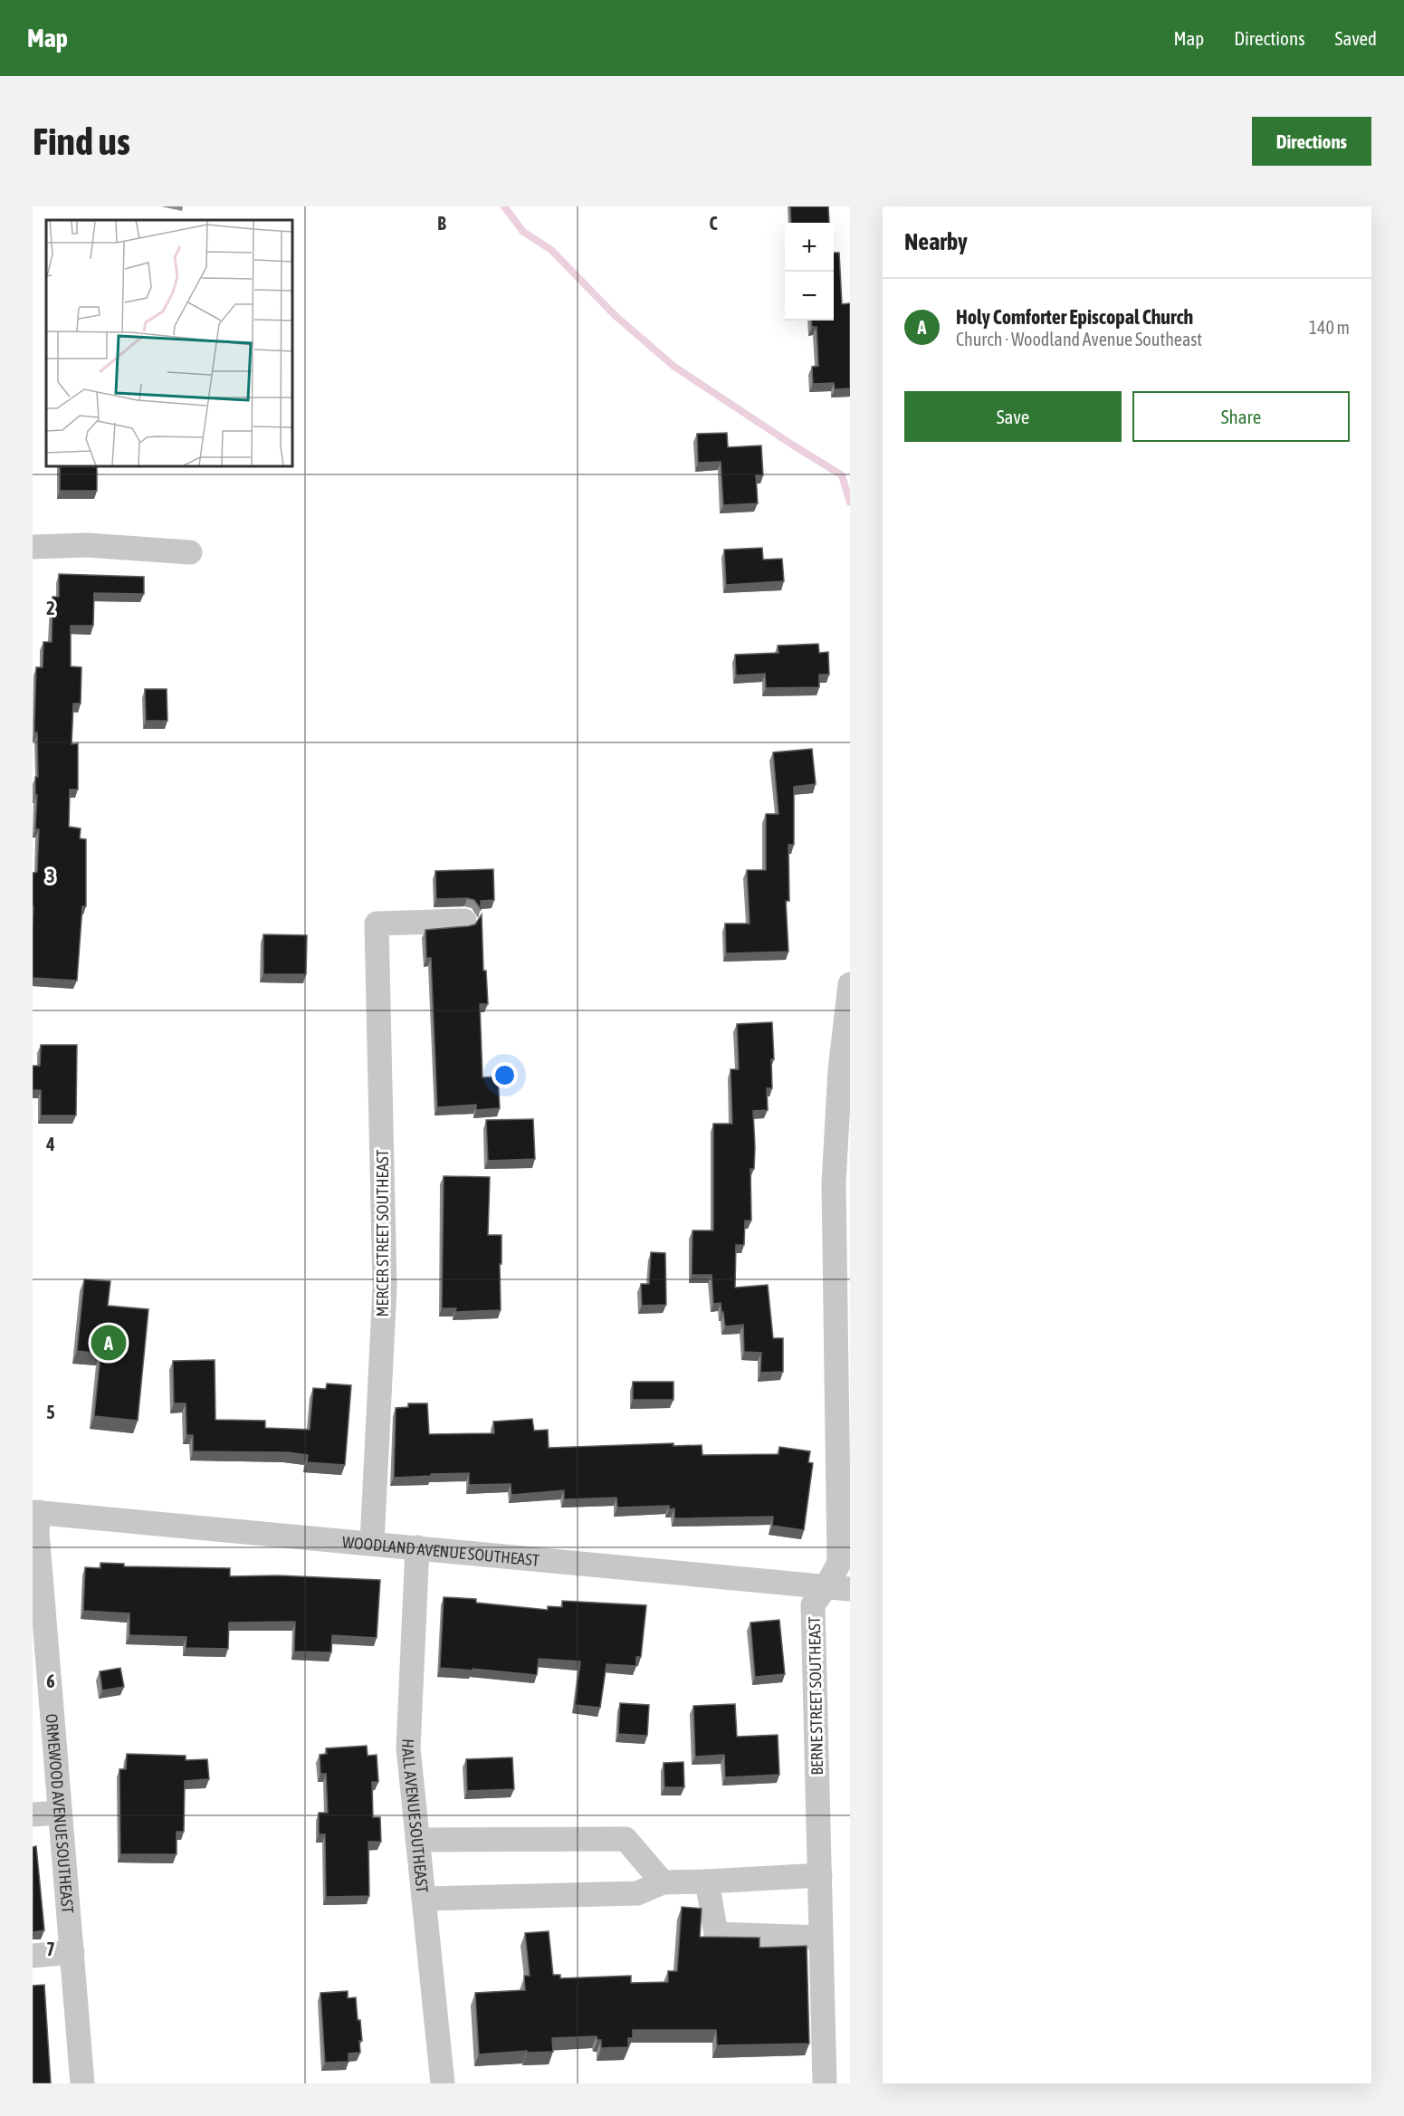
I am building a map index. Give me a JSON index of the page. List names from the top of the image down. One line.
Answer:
{"streets":{"street":["MERCER STREET SOUTHEAST","WOODLAND AVENUE SOUTHEAST","BERNE STREET SOUTHEAST","ORMEWOOD AVENUE SOUTHEAST","HALL AVENUE SOUTHEAST"]},"crossings":[["MERCER STREET SOUTHEAST","WOODLAND AVENUE SOUTHEAST"],["WOODLAND AVENUE SOUTHEAST","BERNE STREET SOUTHEAST"],["WOODLAND AVENUE SOUTHEAST","ORMEWOOD AVENUE SOUTHEAST"],["WOODLAND AVENUE SOUTHEAST","HALL AVENUE SOUTHEAST"]],"page":{"header":"Map","nav":["Map","Directions","Saved"],"buttons":["Directions",["Save","Share"]],"title":"Find us","heading":"Nearby","map_buttons":["+","−"],"list":[{"mark":"A","name":"Holy Comforter Episcopal Church","note":"Church · Woodland Avenue Southeast","value":"140 m"}],"pins":"A"},"grid":{"columns":["B","C"],"rows":["2","3","4","5","6","7"]}}
